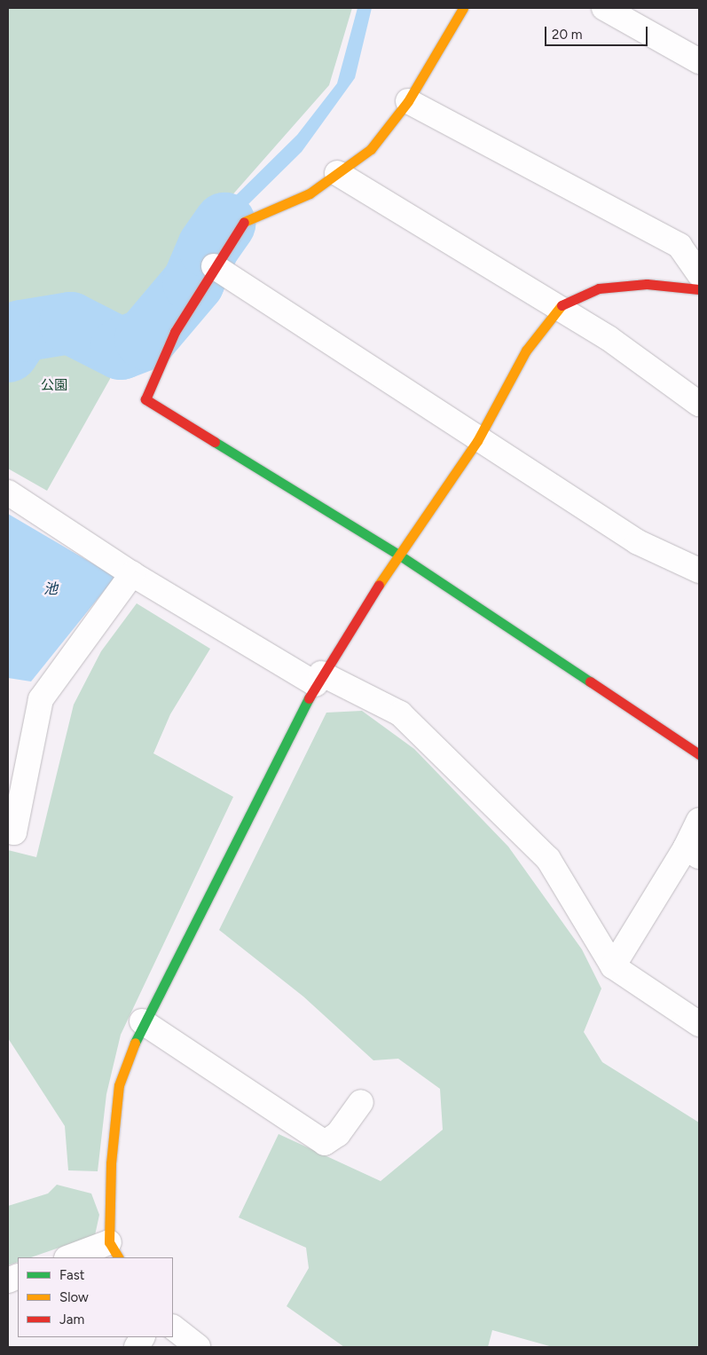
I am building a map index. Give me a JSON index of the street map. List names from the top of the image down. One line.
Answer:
{"water":["池"],"parks":["公園"],"legend":["Fast","Slow","Jam"],"scale_bar":"20 m"}
